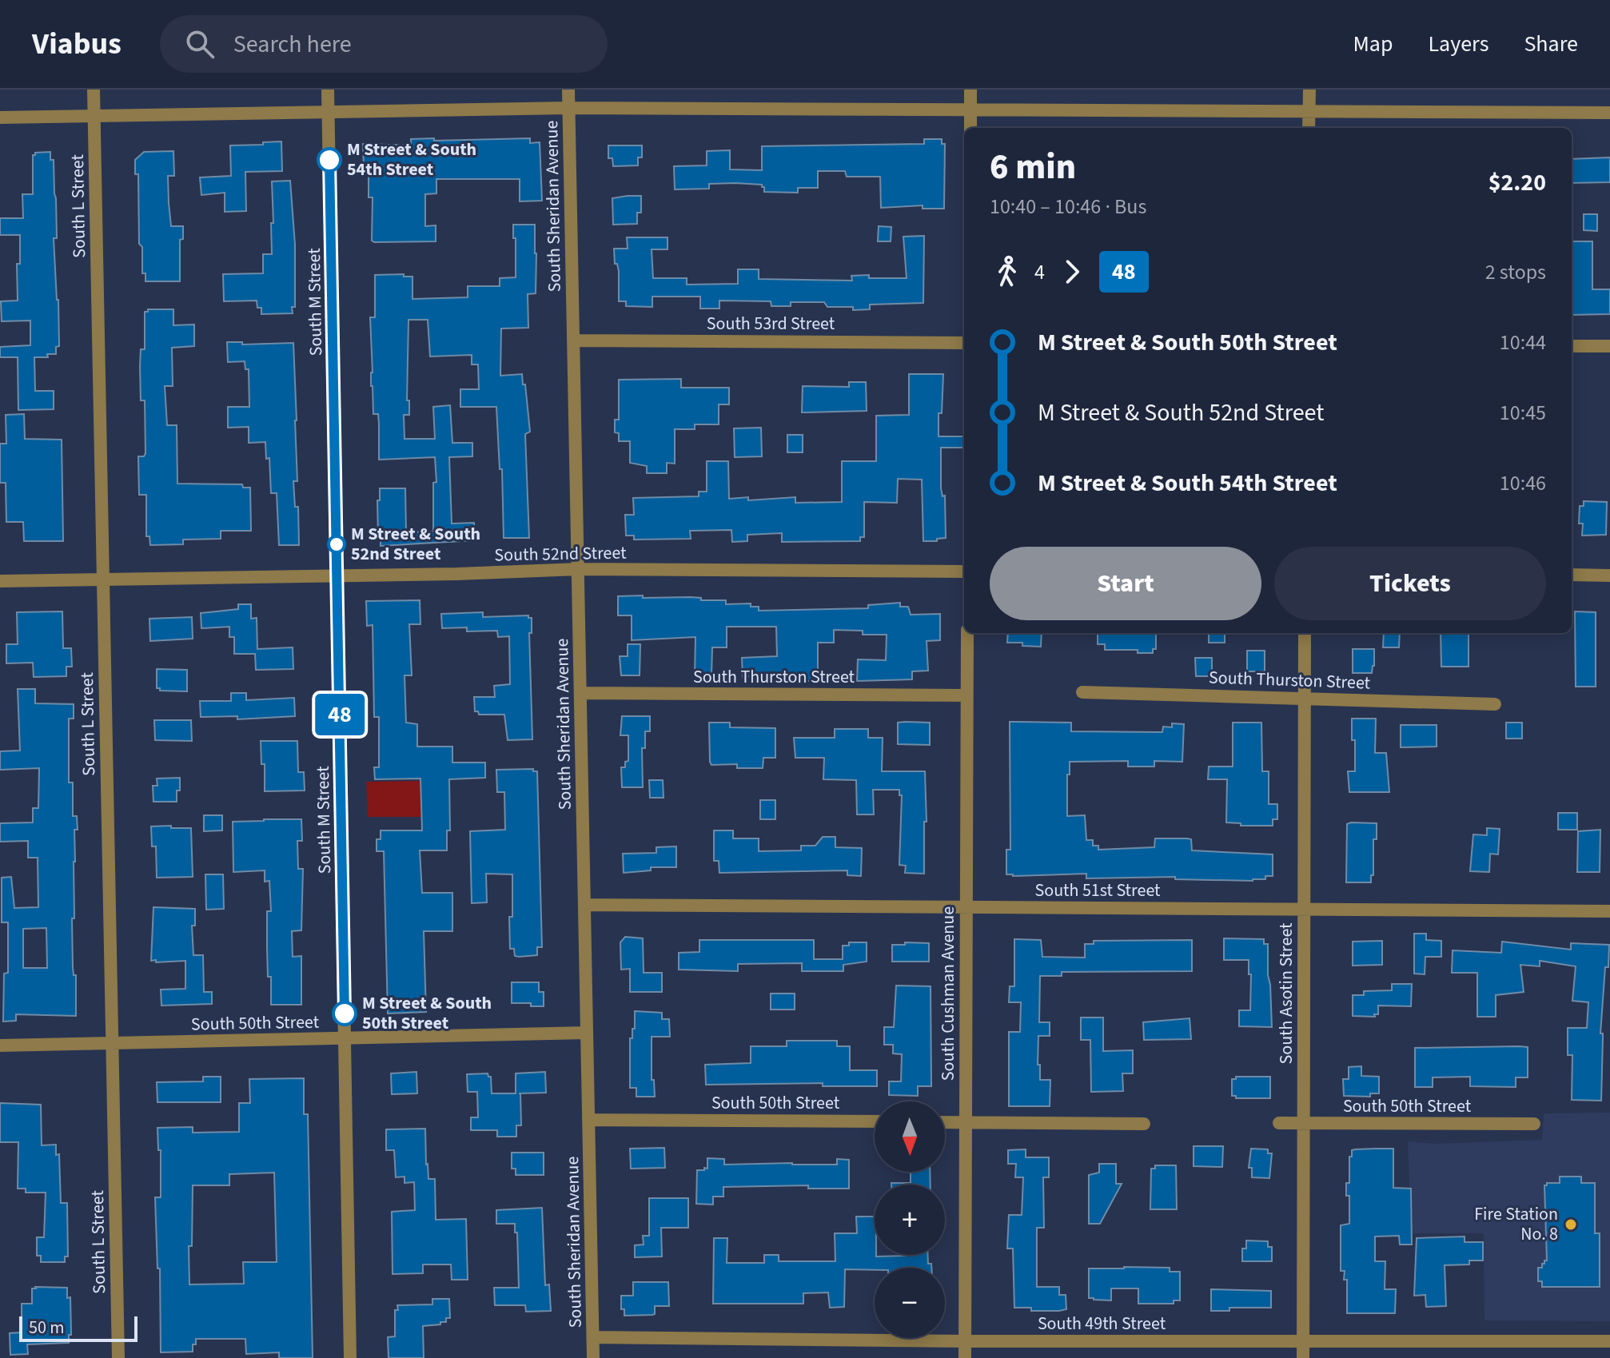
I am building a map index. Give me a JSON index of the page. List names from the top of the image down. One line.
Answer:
{"streets":{"street":["South L Street","South Sheridan Avenue","South M Street","South 53rd Street","South 52nd Street","South Thurston Street","South 51st Street","South Cushman Avenue","South Asotin Street","South 50th Street","South 49th Street"]},"crossings":[["South L Street","South 52nd Street"],["South L Street","South 50th Street"],["South Sheridan Avenue","South 53rd Street"],["South Sheridan Avenue","South 52nd Street"],["South Sheridan Avenue","South Thurston Street"],["South Sheridan Avenue","South 51st Street"],["South Sheridan Avenue","South 50th Street"],["South Sheridan Avenue","South 49th Street"],["South M Street","South 52nd Street"],["South M Street","South 50th Street"],["South Thurston Street","South Cushman Avenue"],["South Thurston Street","South Asotin Street"],["South 51st Street","South Cushman Avenue"],["South 51st Street","South Asotin Street"],["South Cushman Avenue","South 49th Street"],["South Asotin Street","South 50th Street"],["South Asotin Street","South 49th Street"]],"places":["M Street & South 54th Street","M Street & South 52nd Street","M Street & South 50th Street","Fire Station No. 8"],"lines":["bus line 48"],"scale_bar":"50 m","north":"bottom","page":{"header":"Viabus","search":"Search here","nav":["Map","Layers","Share"],"on_map":"48","heading":["6 min","10:40 – 10:46 · Bus","$2.20"],"legs":["4","48","2 stops"],"list":[{"name":"M Street & South 50th Street","value":"10:44"},{"name":"M Street & South 52nd Street","value":"10:45"},{"name":"M Street & South 54th Street","value":"10:46"}],"buttons":["Start","Tickets"],"map_buttons":["+","−"],"scale":"50 m"}}
